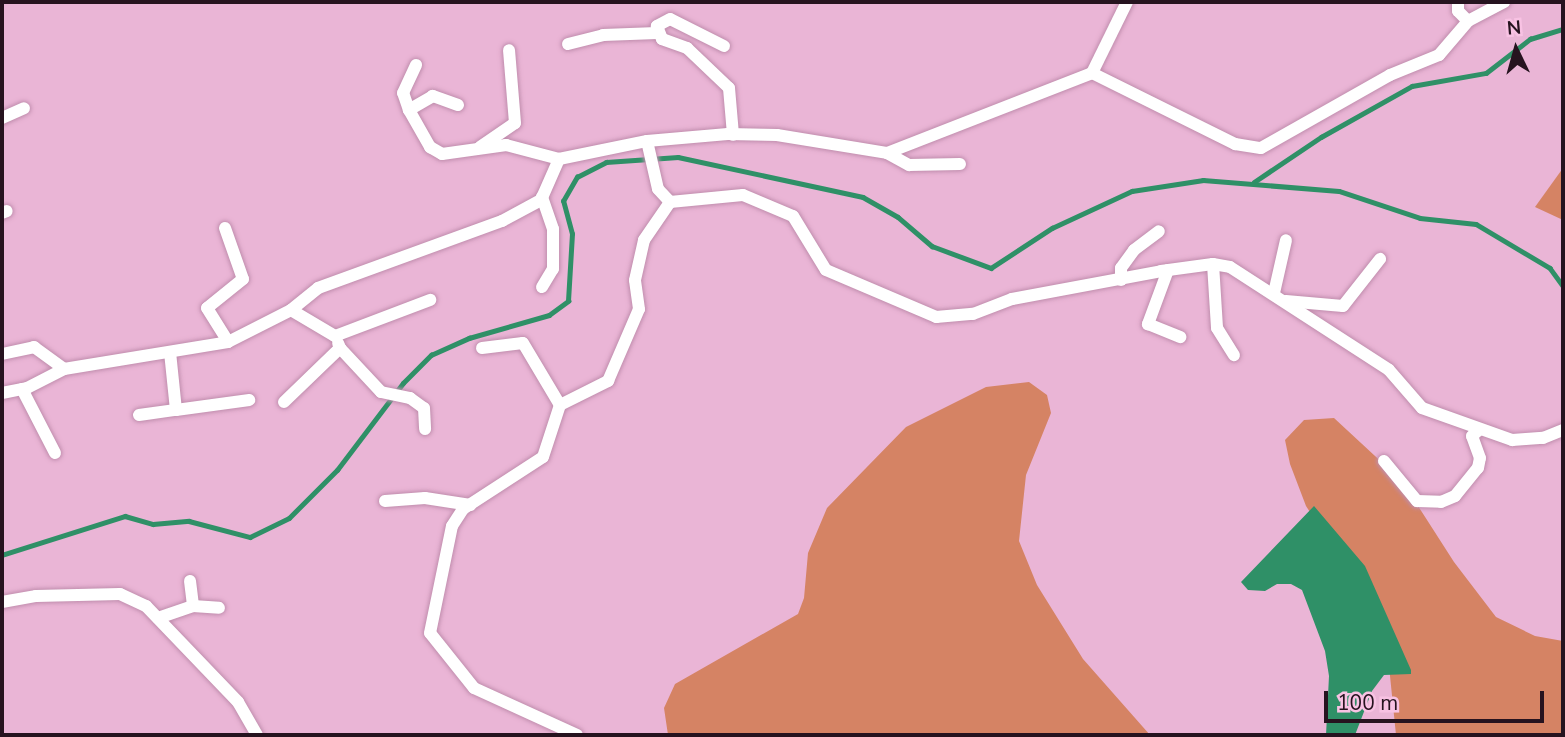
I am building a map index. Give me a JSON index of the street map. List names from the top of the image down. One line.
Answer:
{"scale_bar":"100 m","north":"top"}
